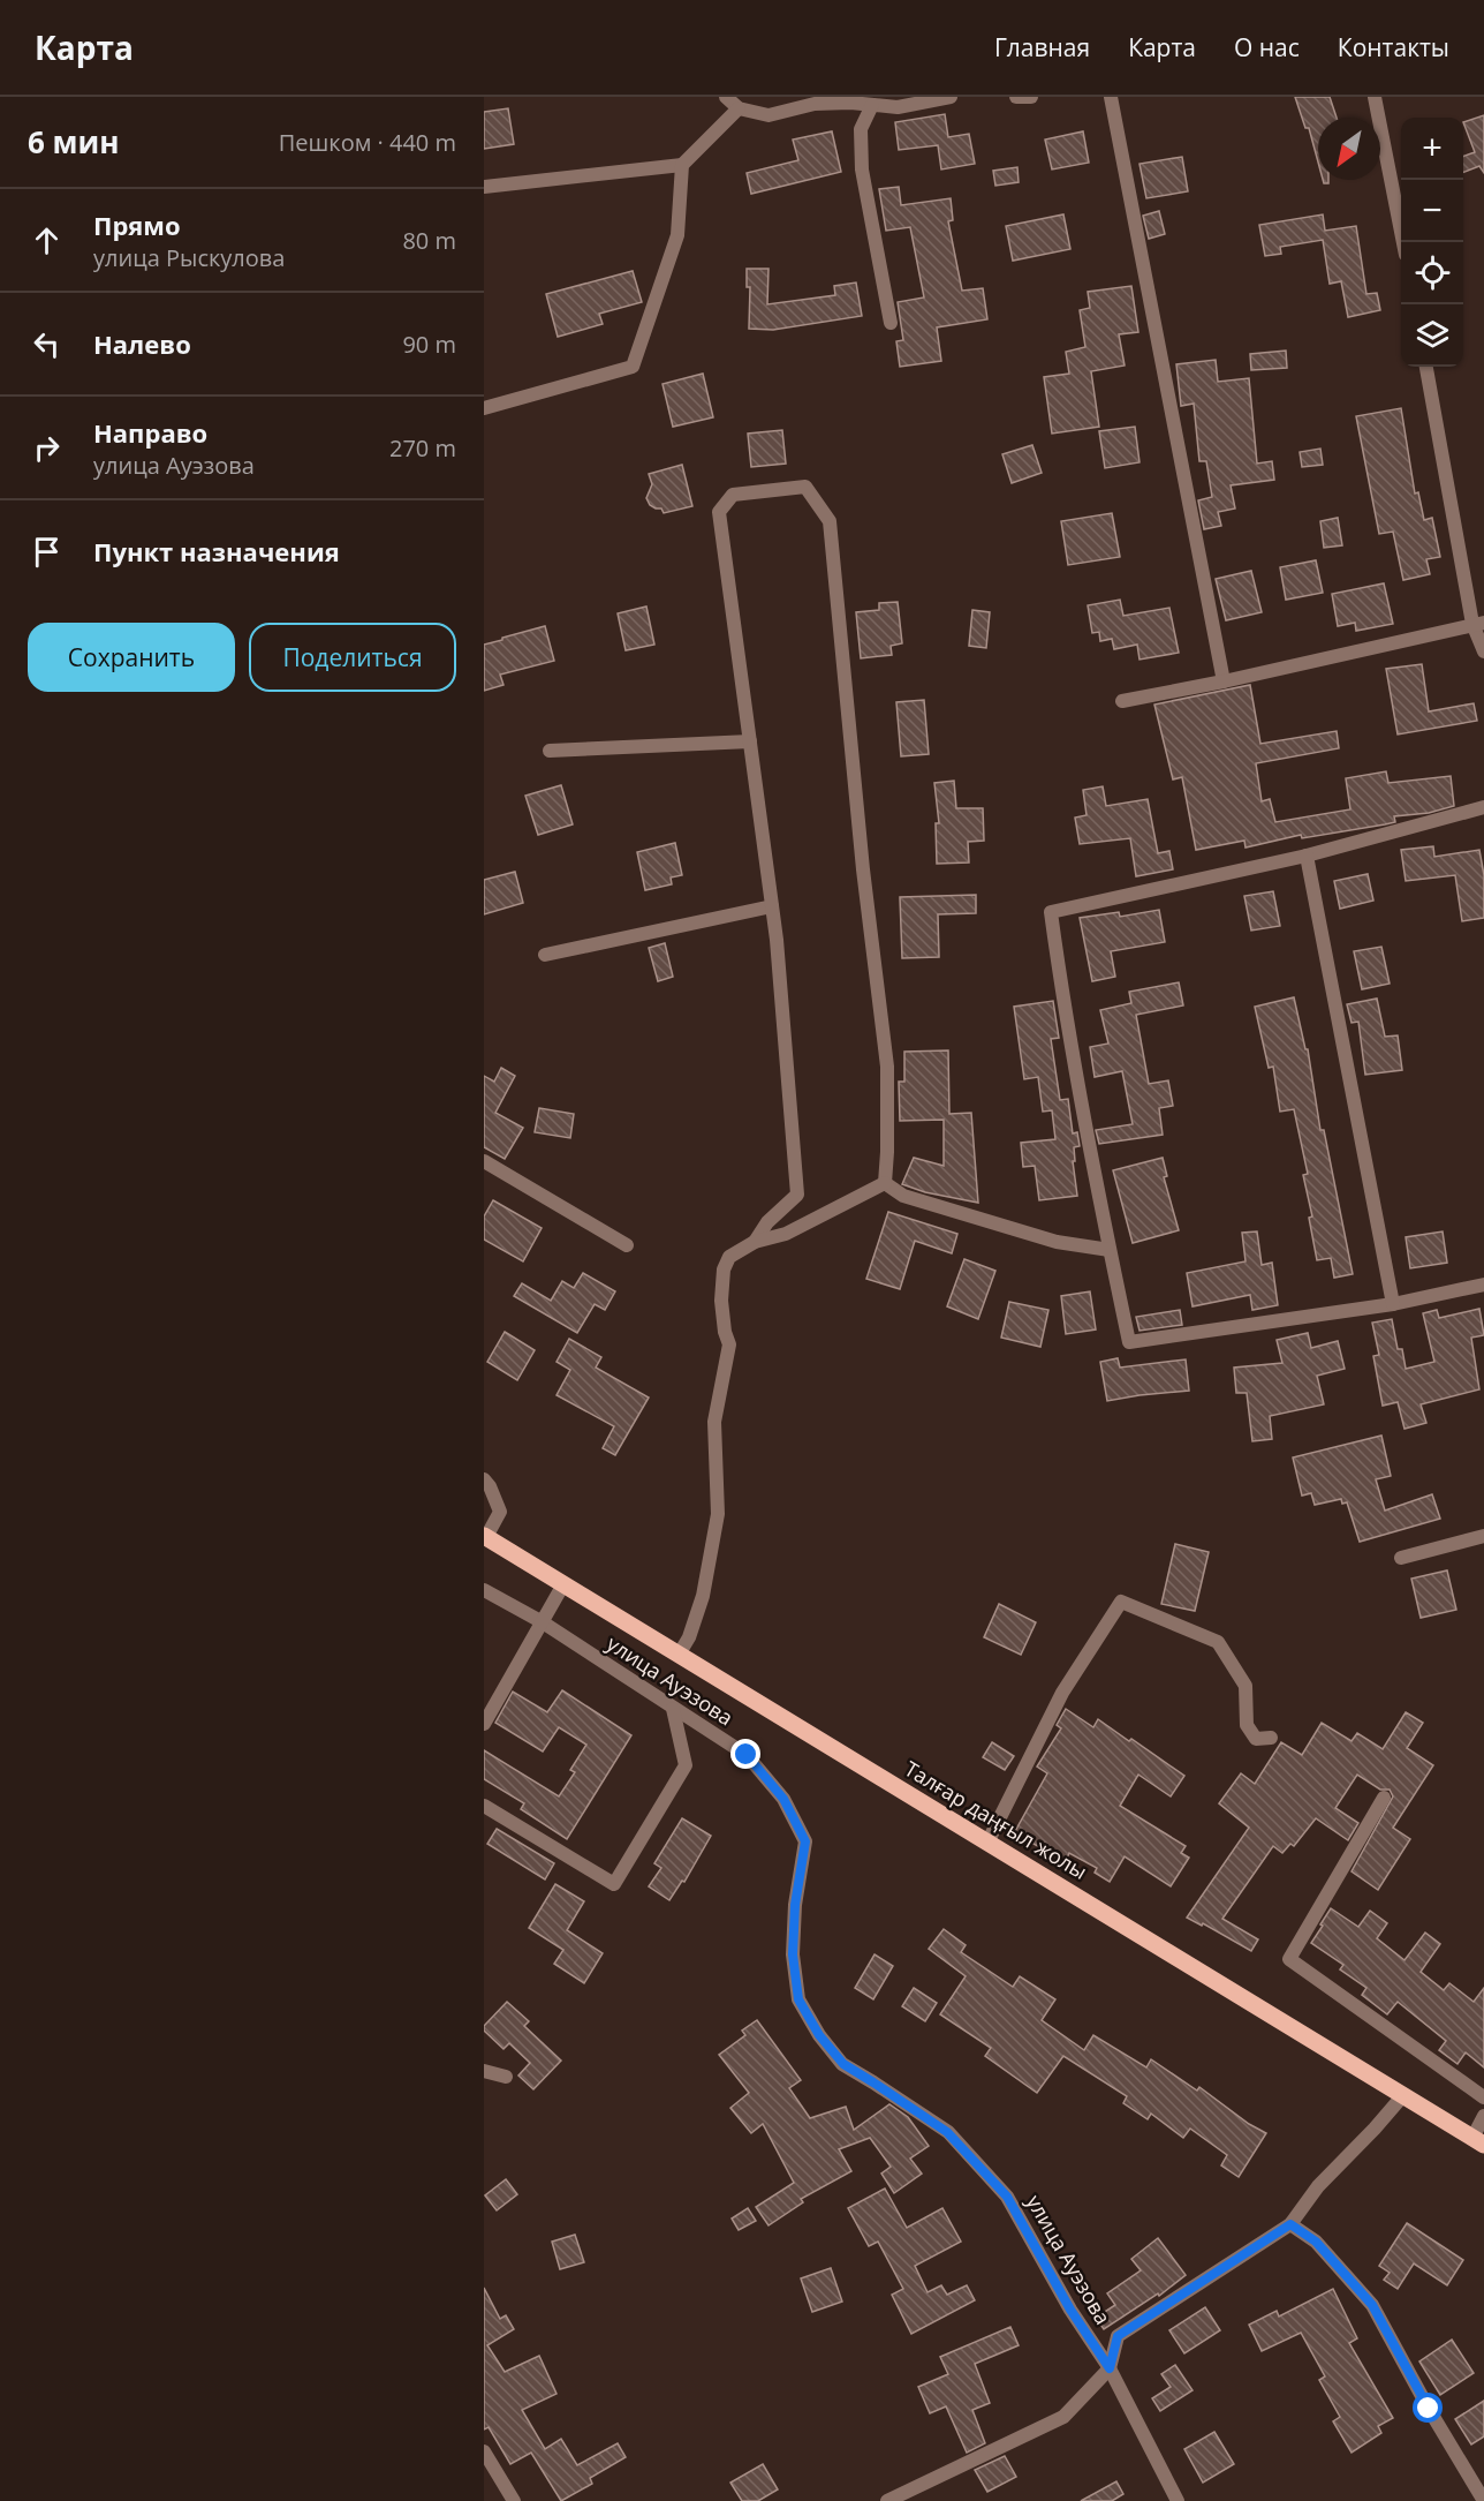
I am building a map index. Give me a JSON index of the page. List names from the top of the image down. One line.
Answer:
{"streets":{"main road":["Талғар даңғыл жолы"],"street":["улица Ауэзова"]},"north":"bottom left","page":{"header":"Карта","nav":["Главная","Карта","О нас","Контакты"],"heading":["6 мин","Пешком · 440 m"],"map_buttons":["+","−"],"list":[["Прямо","улица Рыскулова","80 m"],["Налево","90 m"],["Направо","улица Ауэзова","270 m"],"Пункт назначения"],"buttons":["Сохранить","Поделиться"]}}
